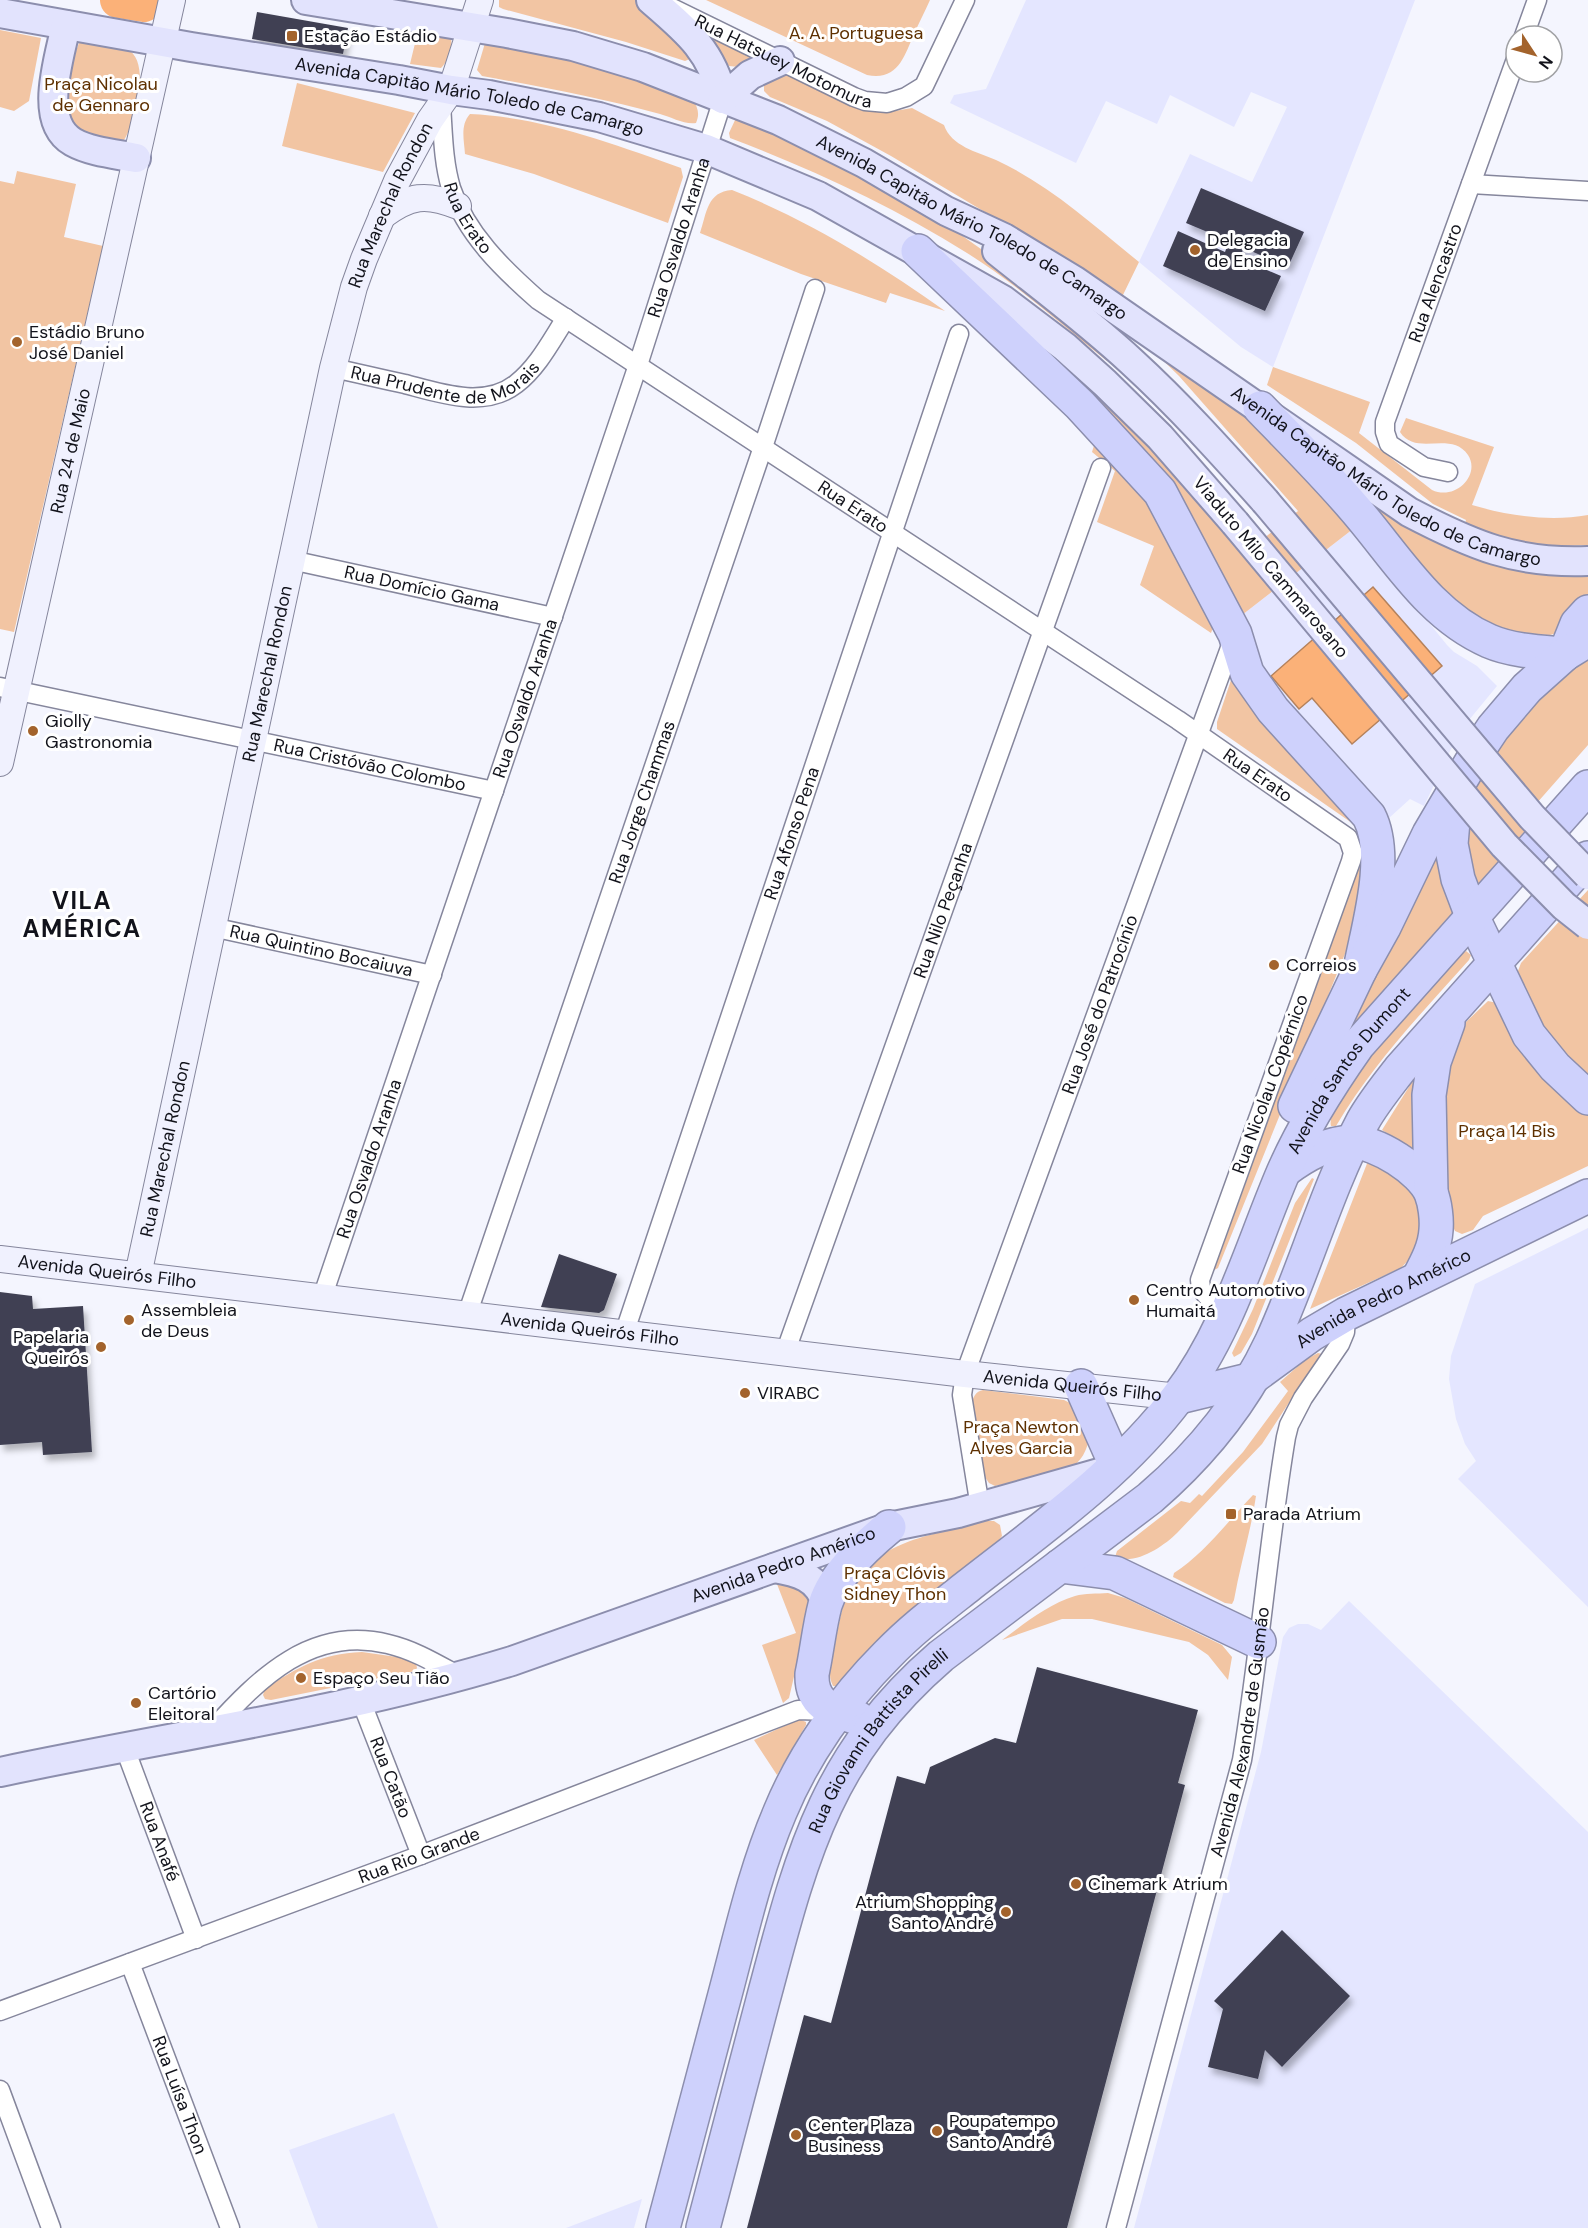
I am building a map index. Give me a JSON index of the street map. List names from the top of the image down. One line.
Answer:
{"streets":{"highway":["Avenida Santos Dumont","Avenida Pedro Américo","Rua Giovanni Battista Pirelli"],"main road":["Avenida Capitão Mário Toledo de Camargo","Viaduto Milo Cammarosano"],"street":["Rua Hatsuey Motomura","Rua Marechal Rondon","Rua Erato","Rua Osvaldo Aranha","Rua Alencastro","Rua Prudente de Morais","Rua 24 de Maio","Rua Domício Gama","Rua Cristóvão Colombo","Rua Jorge Chammas","Rua Afonso Pena","Rua Nilo Peçanha","Rua Quintino Bocaiuva","Rua José do Patrocínio","Rua Nicolau Copérnico","Avenida Queirós Filho","Avenida Alexandre de Gusmão","Rua Catão","Rua Anafé","Rua Rio Grande","Rua Luísa Thon"]},"crossings":[["Avenida Capitão Mário Toledo de Camargo","Rua Marechal Rondon"],["Avenida Capitão Mário Toledo de Camargo","Rua Erato"],["Avenida Capitão Mário Toledo de Camargo","Rua Osvaldo Aranha"],["Avenida Capitão Mário Toledo de Camargo","Rua 24 de Maio"],["Avenida Capitão Mário Toledo de Camargo","Viaduto Milo Cammarosano"],["Rua Marechal Rondon","Rua Erato"],["Rua Marechal Rondon","Rua Prudente de Morais"],["Rua Marechal Rondon","Rua Domício Gama"],["Rua Marechal Rondon","Rua Cristóvão Colombo"],["Rua Marechal Rondon","Rua Quintino Bocaiuva"],["Rua Marechal Rondon","Avenida Queirós Filho"],["Rua Erato","Rua Osvaldo Aranha"],["Rua Erato","Rua Prudente de Morais"],["Rua Erato","Rua Jorge Chammas"],["Rua Erato","Rua Afonso Pena"],["Rua Erato","Rua Nilo Peçanha"],["Rua Erato","Rua José do Patrocínio"],["Rua Erato","Rua Nicolau Copérnico"],["Rua Osvaldo Aranha","Rua Domício Gama"],["Rua Osvaldo Aranha","Rua Cristóvão Colombo"],["Rua Osvaldo Aranha","Rua Quintino Bocaiuva"],["Rua Osvaldo Aranha","Avenida Queirós Filho"],["Rua 24 de Maio","Rua Cristóvão Colombo"],["Rua Jorge Chammas","Avenida Queirós Filho"],["Rua Afonso Pena","Avenida Queirós Filho"],["Rua Nilo Peçanha","Avenida Queirós Filho"],["Rua José do Patrocínio","Avenida Queirós Filho"],["Avenida Santos Dumont","Rua Nicolau Copérnico"],["Avenida Santos Dumont","Avenida Queirós Filho"],["Avenida Santos Dumont","Avenida Pedro Américo"],["Avenida Santos Dumont","Rua Giovanni Battista Pirelli"],["Avenida Queirós Filho","Avenida Pedro Américo"],["Avenida Pedro Américo","Avenida Alexandre de Gusmão"],["Avenida Pedro Américo","Rua Giovanni Battista Pirelli"],["Avenida Pedro Américo","Rua Catão"],["Avenida Pedro Américo","Rua Anafé"],["Rua Catão","Rua Rio Grande"],["Rua Anafé","Rua Rio Grande"],["Rua Rio Grande","Rua Luísa Thon"]],"districts":["VILA AMÉRICA"],"parks":["A. A. Portuguesa","Praça Nicolau de Gennaro","Praça 14 Bis","Praça Newton Alves Garcia","Praça Clóvis Sidney Thon"],"places":{"transit":["Estação Estádio","Parada Atrium"],"other":["Delegacia de Ensino","Estádio Bruno José Daniel","Giolly Gastronomia","Correios","Centro Automotivo Humaitá","Assembleia de Deus","Papelaria Queirós","VIRABC","Espaço Seu Tião","Cartório Eleitoral","Cinemark Atrium","Atrium Shopping Santo André","Poupatempo Santo André","Center Plaza Business"]},"north":"bottom right"}
